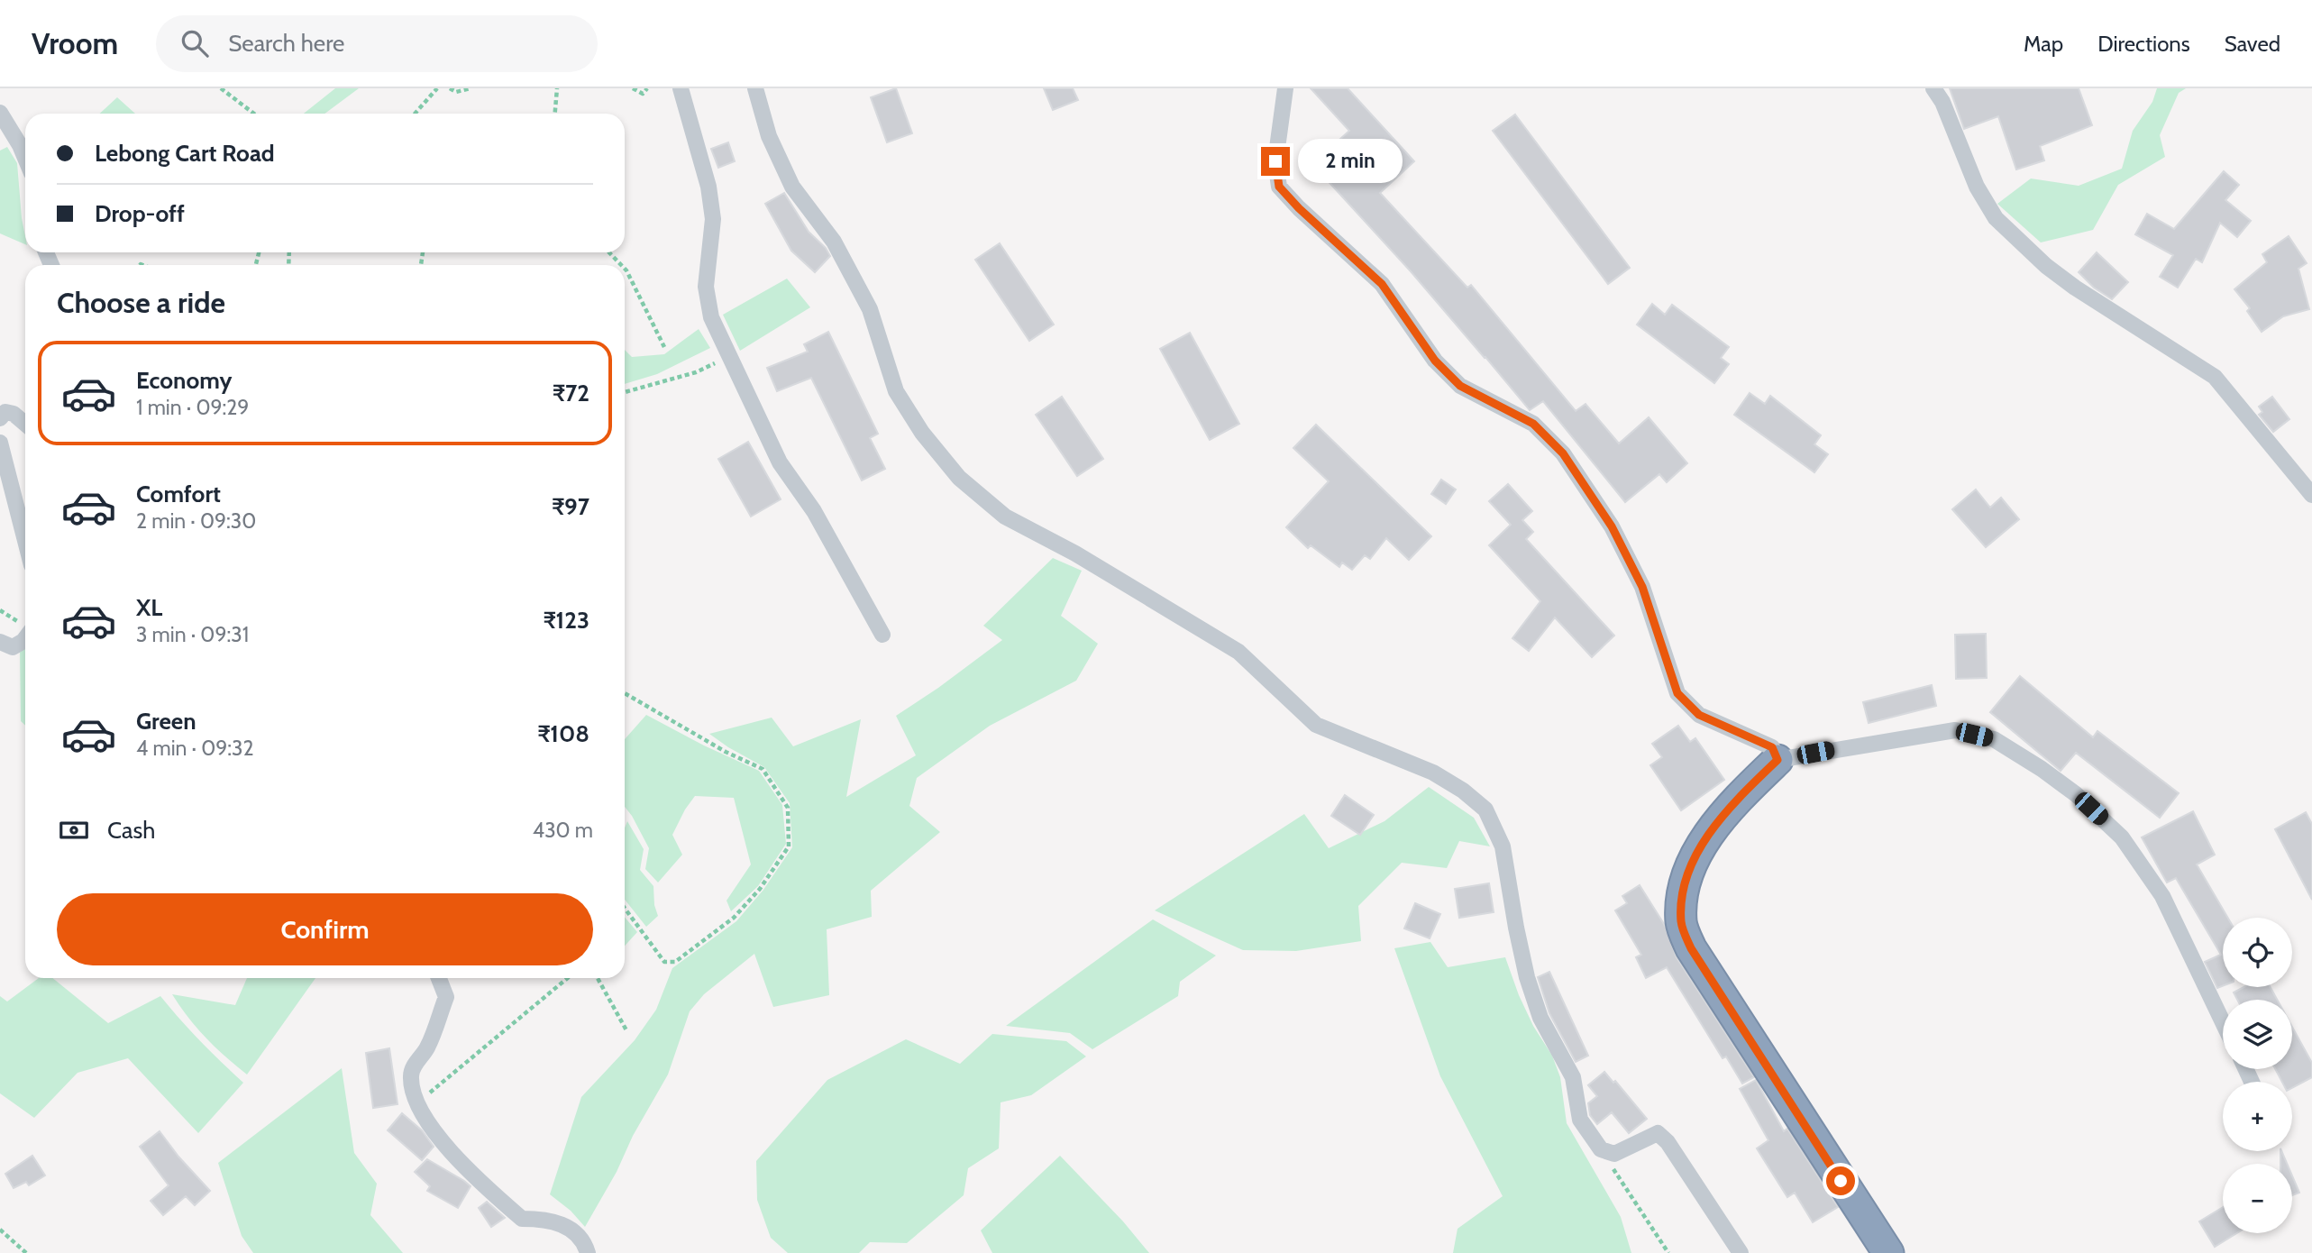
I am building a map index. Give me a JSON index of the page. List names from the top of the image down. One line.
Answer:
{"page":{"header":"Vroom","search":"Search here","nav":["Map","Directions","Saved"],"banner":["Lebong Cart Road","Drop-off"],"bubble":"2 min","heading":"Choose a ride","list":[{"name":"Economy","note":"1 min · 09:29","value":"₹72"},{"name":"Comfort","note":"2 min · 09:30","value":"₹97"},{"name":"XL","note":"3 min · 09:31","value":"₹123"},{"name":"Green","note":"4 min · 09:32","value":"₹108"}],"pay":["Cash","430 m"],"buttons":"Confirm","map_buttons":["+","−"]}}
